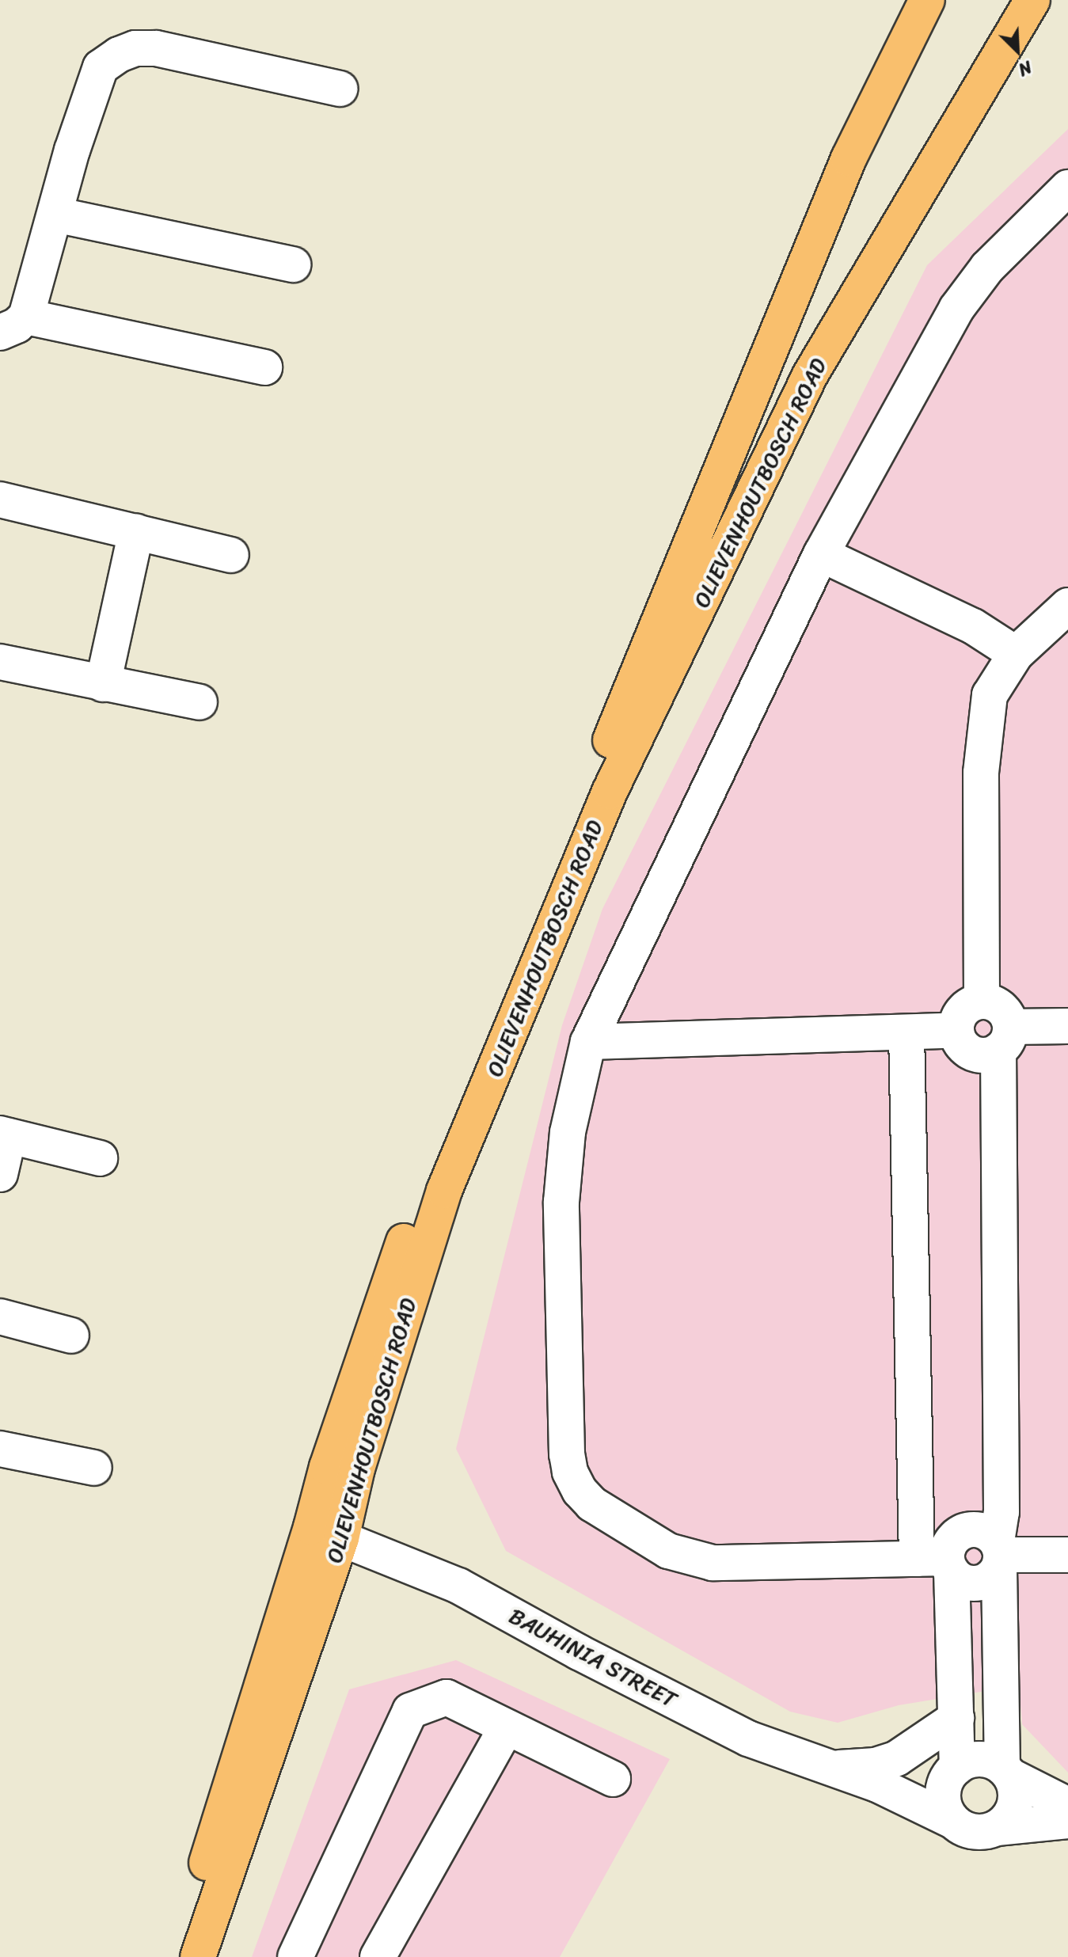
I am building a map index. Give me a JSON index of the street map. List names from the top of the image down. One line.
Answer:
{"streets":{"main road":["OLIEVENHOUTBOSCH ROAD"],"street":["BAUHINIA STREET"]},"crossings":[["OLIEVENHOUTBOSCH ROAD","BAUHINIA STREET"]],"north":"bottom right"}
